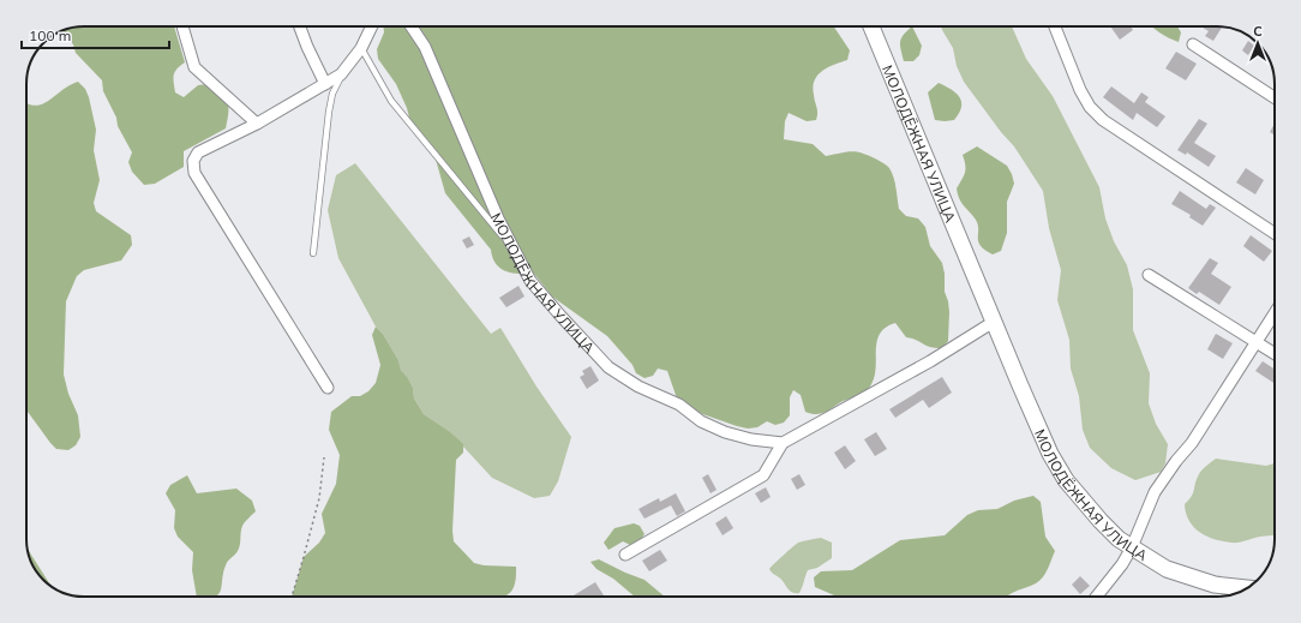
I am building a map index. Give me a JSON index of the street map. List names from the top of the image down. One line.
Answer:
{"streets":{"street":["МОЛОДЁЖНАЯ УЛИЦА"]},"scale_bar":"100 m","north":"top"}
